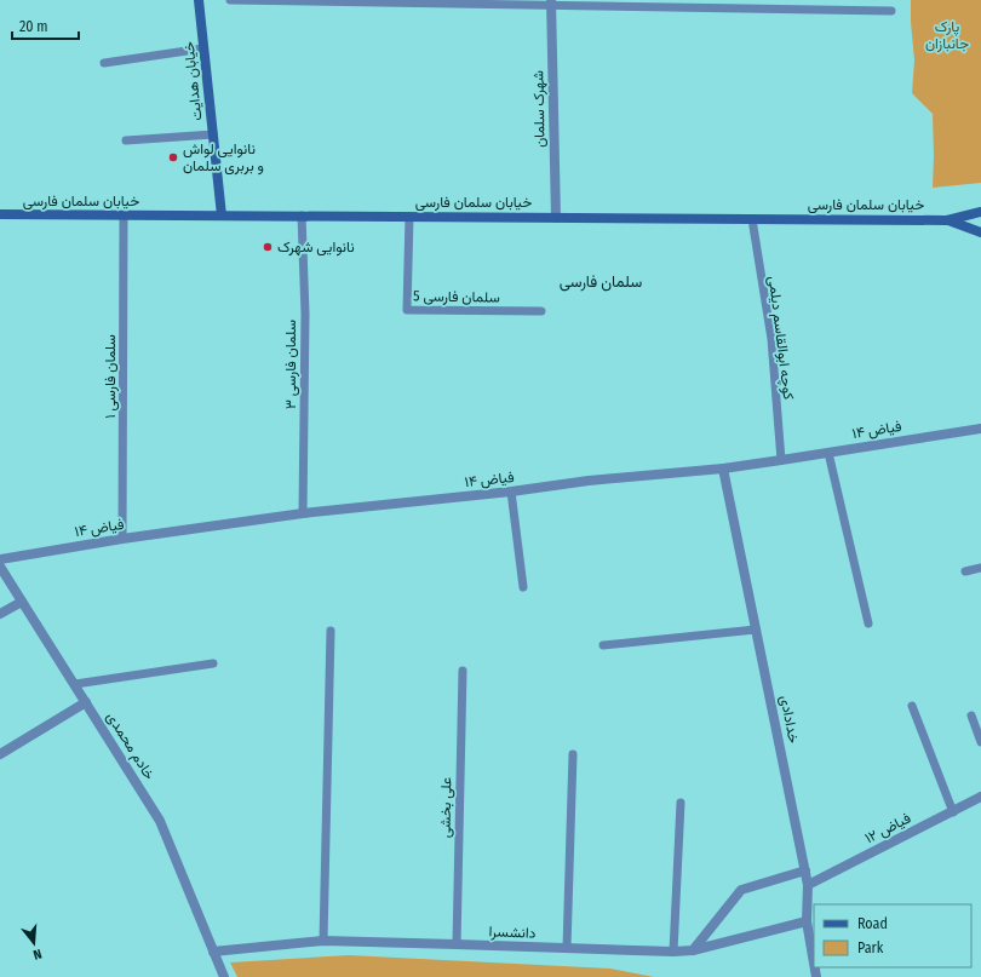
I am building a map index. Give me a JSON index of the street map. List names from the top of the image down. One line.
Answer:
{"streets":{"main road":["خیابان هدایت","خیابان سلمان فارسی"],"street":["شهرک سلمان","فیاض ۱۴","خدادادی","خادم محمدی","فیاض ۱۲","دانشسرا"],"lane":["سلمان فارسی 5","کوچه ابوالقاسم دیلمی","سلمان فارسی ۳","سلمان فارسی ۱","علی بخشی"]},"crossings":[["خیابان هدایت","خیابان سلمان فارسی"],["شهرک سلمان","خیابان سلمان فارسی"],["خیابان سلمان فارسی","سلمان فارسی 5"],["خیابان سلمان فارسی","کوچه ابوالقاسم دیلمی"],["خیابان سلمان فارسی","سلمان فارسی ۳"],["خیابان سلمان فارسی","سلمان فارسی ۱"],["کوچه ابوالقاسم دیلمی","فیاض ۱۴"],["سلمان فارسی ۳","فیاض ۱۴"],["سلمان فارسی ۱","فیاض ۱۴"],["فیاض ۱۴","خدادادی"],["خدادادی","فیاض ۱۲"],["خدادادی","دانشسرا"],["خادم محمدی","دانشسرا"],["علی بخشی","دانشسرا"]],"districts":["سلمان فارسی"],"parks":["پارک جانبازان"],"places":["نانوایی لواش و بربری سلمان","نانوایی شهرک"],"legend":["Road","Park"],"scale_bar":"20 m","north":"bottom"}
